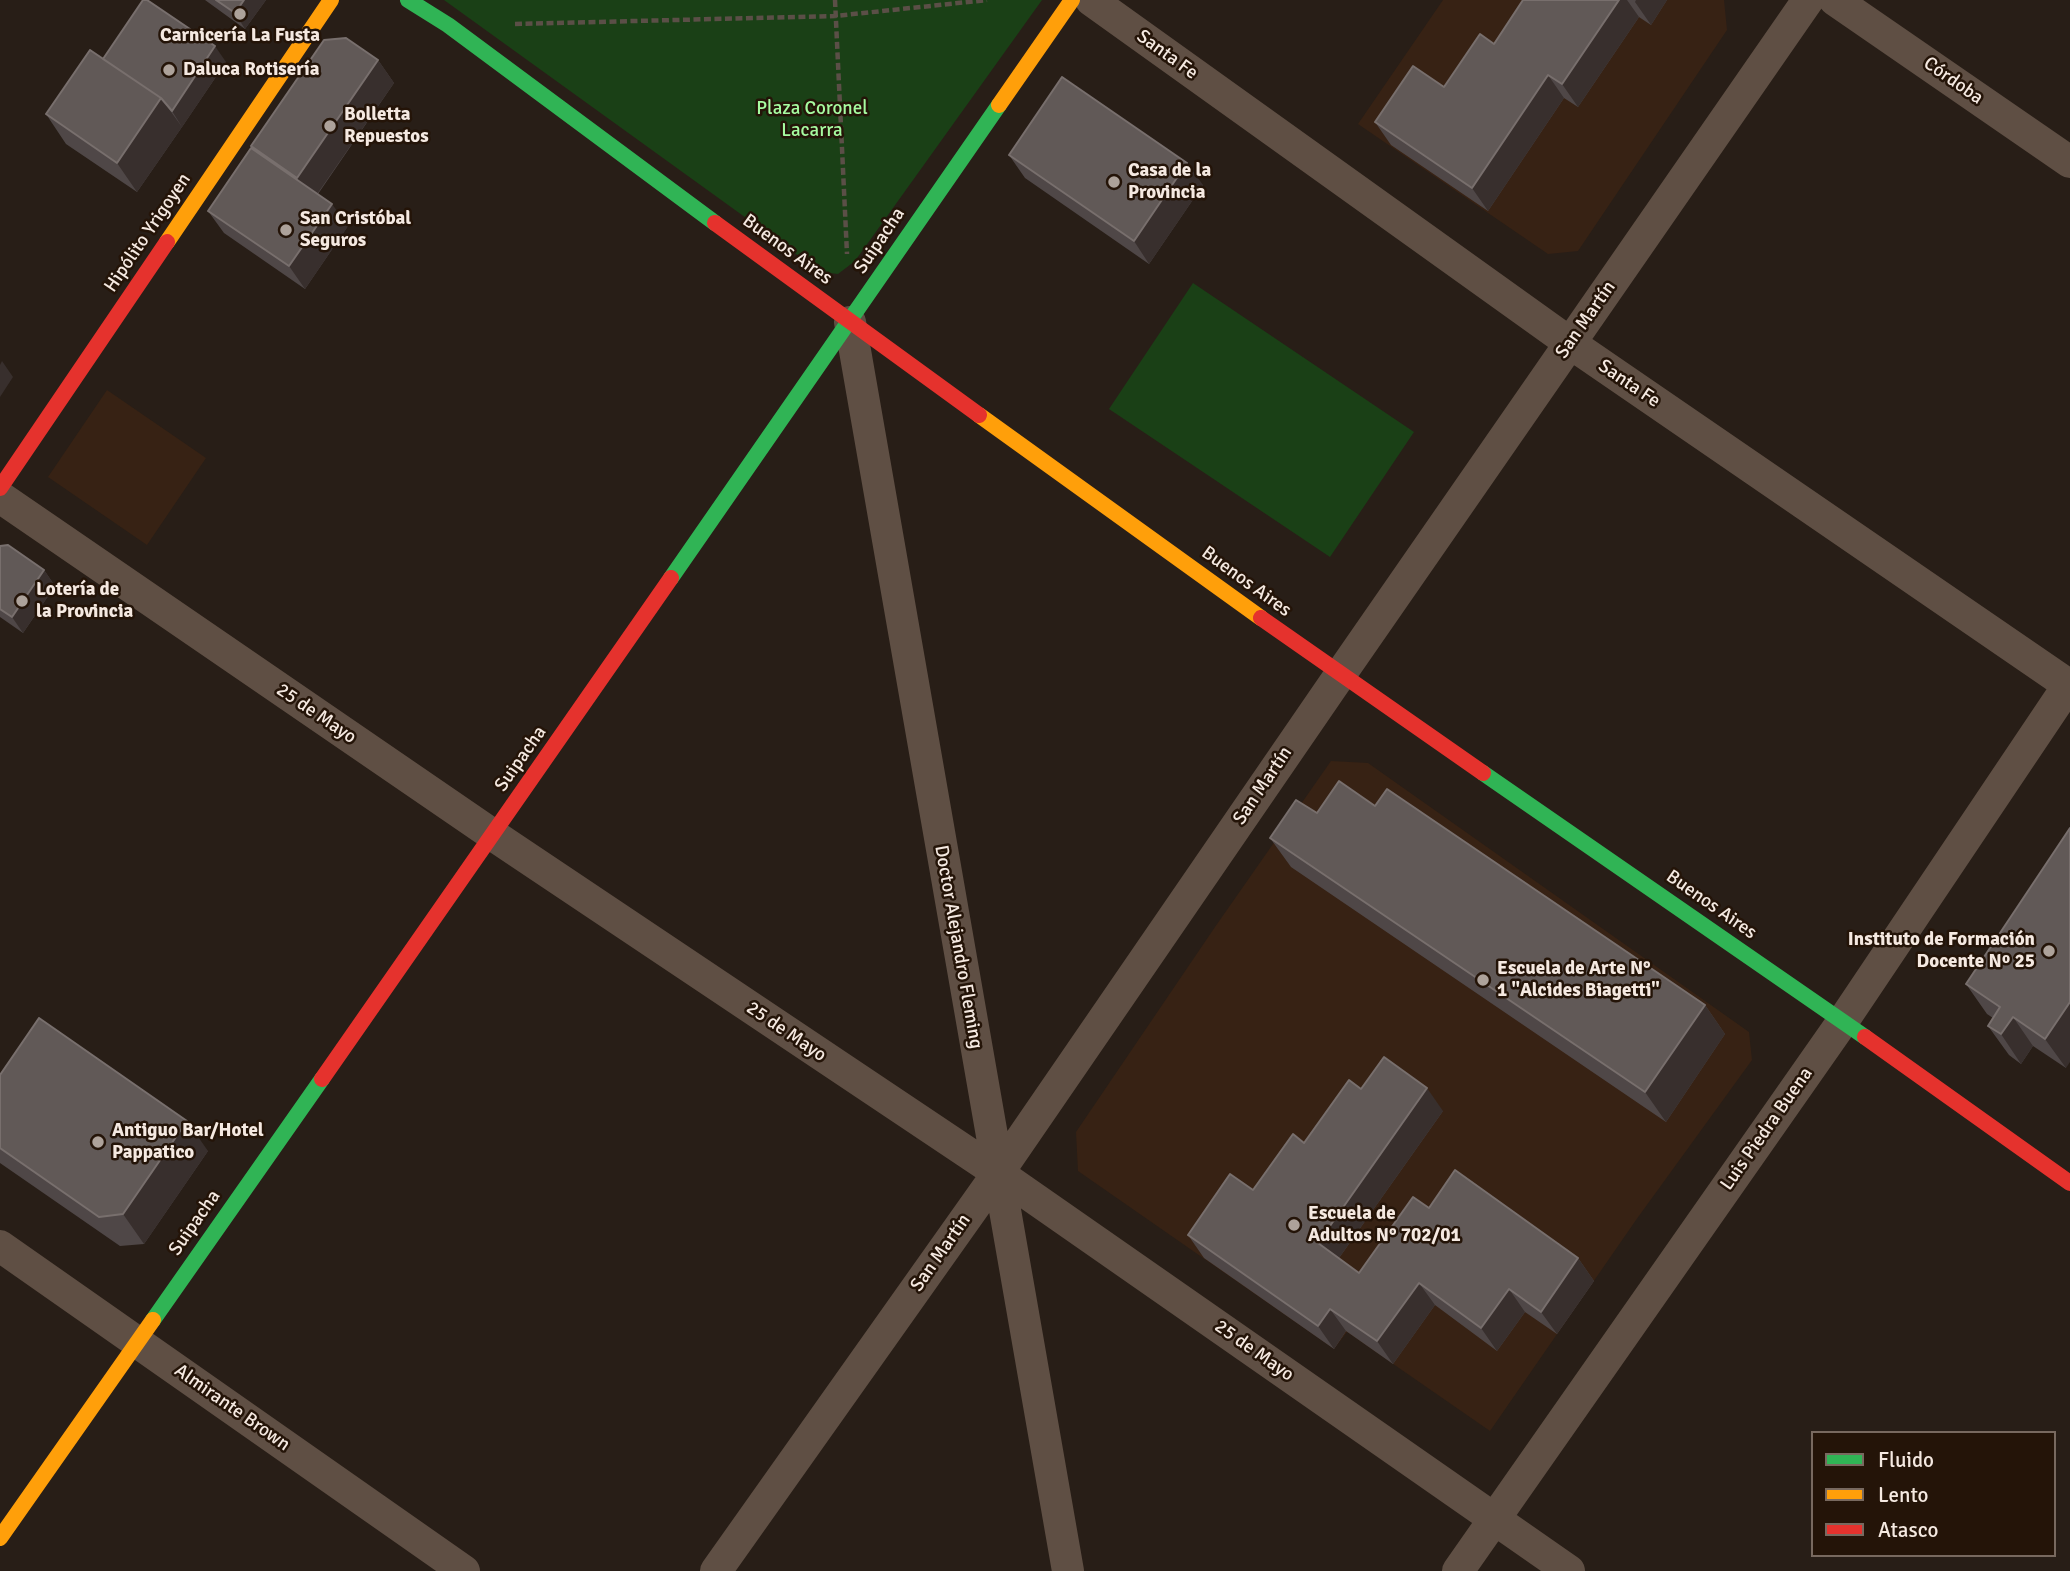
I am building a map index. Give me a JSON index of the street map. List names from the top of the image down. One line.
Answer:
{"streets":{"street":["Santa Fe","Córdoba","Hipólito Yrigoyen","Suipacha","Buenos Aires","San Martín","25 de Mayo","Doctor Alejandro Fleming","Luis Piedra Buena","Almirante Brown"]},"crossings":[["Santa Fe","San Martín"],["Santa Fe","Luis Piedra Buena"],["Suipacha","Buenos Aires"],["Suipacha","25 de Mayo"],["Suipacha","Doctor Alejandro Fleming"],["Suipacha","Almirante Brown"],["Buenos Aires","San Martín"],["Buenos Aires","Doctor Alejandro Fleming"],["Buenos Aires","Luis Piedra Buena"],["San Martín","25 de Mayo"],["San Martín","Doctor Alejandro Fleming"],["25 de Mayo","Doctor Alejandro Fleming"],["25 de Mayo","Luis Piedra Buena"]],"parks":["Plaza Coronel Lacarra"],"places":["Carnicería La Fusta","Daluca Rotisería","Bolletta Repuestos","Casa de la Provincia","San Cristóbal Seguros","Lotería de la Provincia","Instituto de Formación Docente Nº 25","Escuela de Arte N° 1 \"Alcides Biagetti\"","Antiguo Bar/Hotel Pappatico","Escuela de Adultos N° 702/01"],"legend":["Fluido","Lento","Atasco"]}
